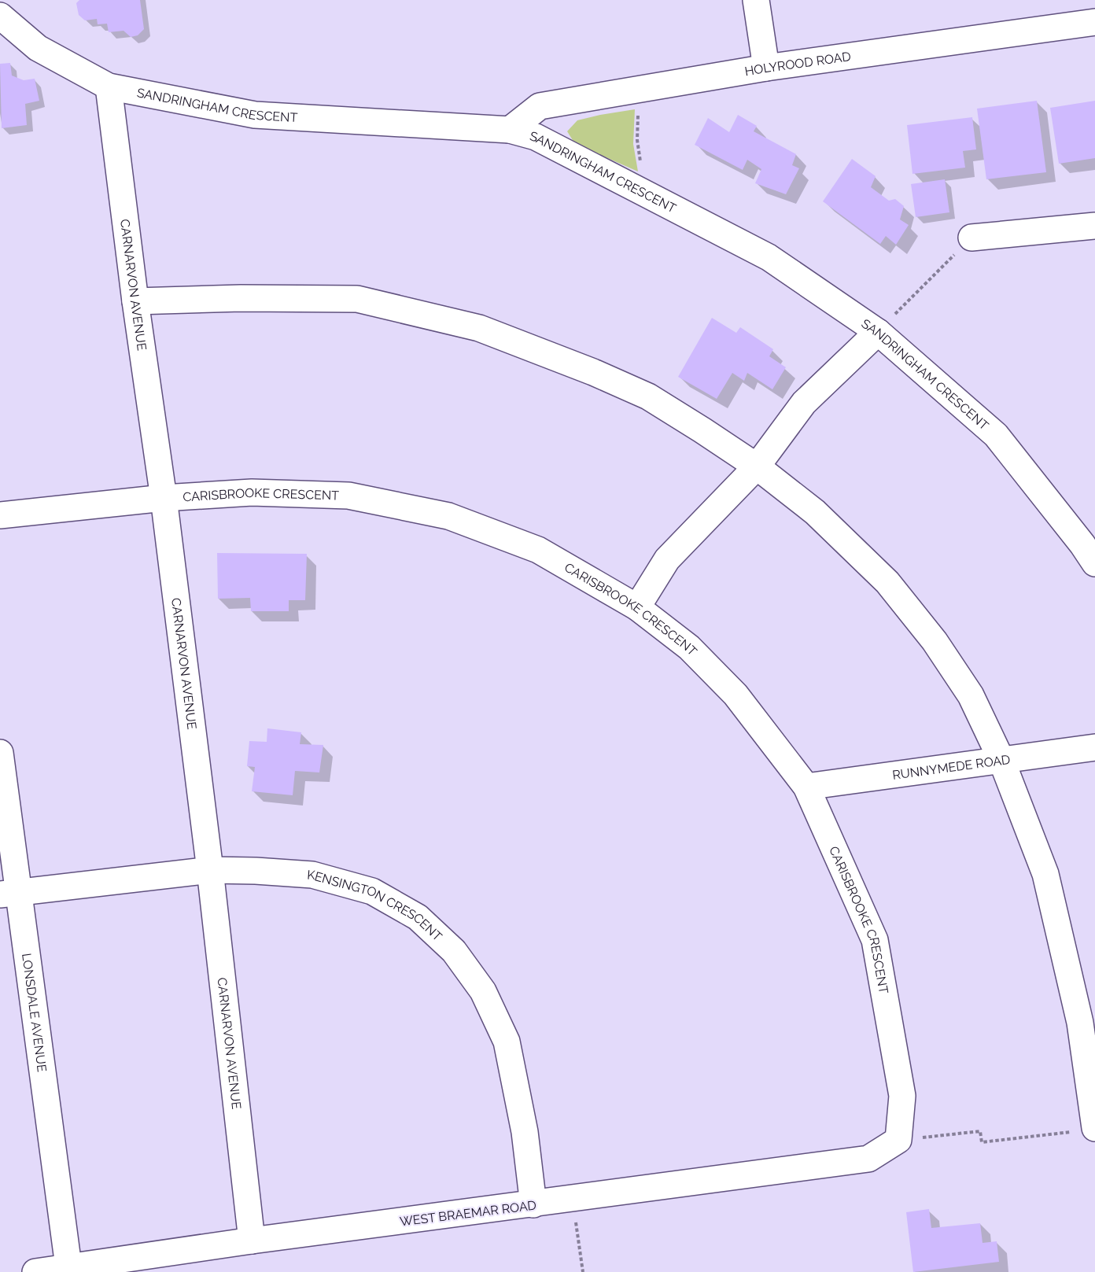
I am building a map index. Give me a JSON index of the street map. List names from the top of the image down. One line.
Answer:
{"streets":{"street":["HOLYROOD ROAD","SANDRINGHAM CRESCENT","CARNARVON AVENUE","CARISBROOKE CRESCENT","RUNNYMEDE ROAD","KENSINGTON CRESCENT","LONSDALE AVENUE","WEST BRAEMAR ROAD"]},"crossings":[["HOLYROOD ROAD","SANDRINGHAM CRESCENT"],["SANDRINGHAM CRESCENT","CARNARVON AVENUE"],["CARNARVON AVENUE","CARISBROOKE CRESCENT"],["CARNARVON AVENUE","KENSINGTON CRESCENT"],["CARNARVON AVENUE","WEST BRAEMAR ROAD"],["CARISBROOKE CRESCENT","RUNNYMEDE ROAD"],["CARISBROOKE CRESCENT","WEST BRAEMAR ROAD"],["KENSINGTON CRESCENT","LONSDALE AVENUE"],["KENSINGTON CRESCENT","WEST BRAEMAR ROAD"],["LONSDALE AVENUE","WEST BRAEMAR ROAD"]]}
